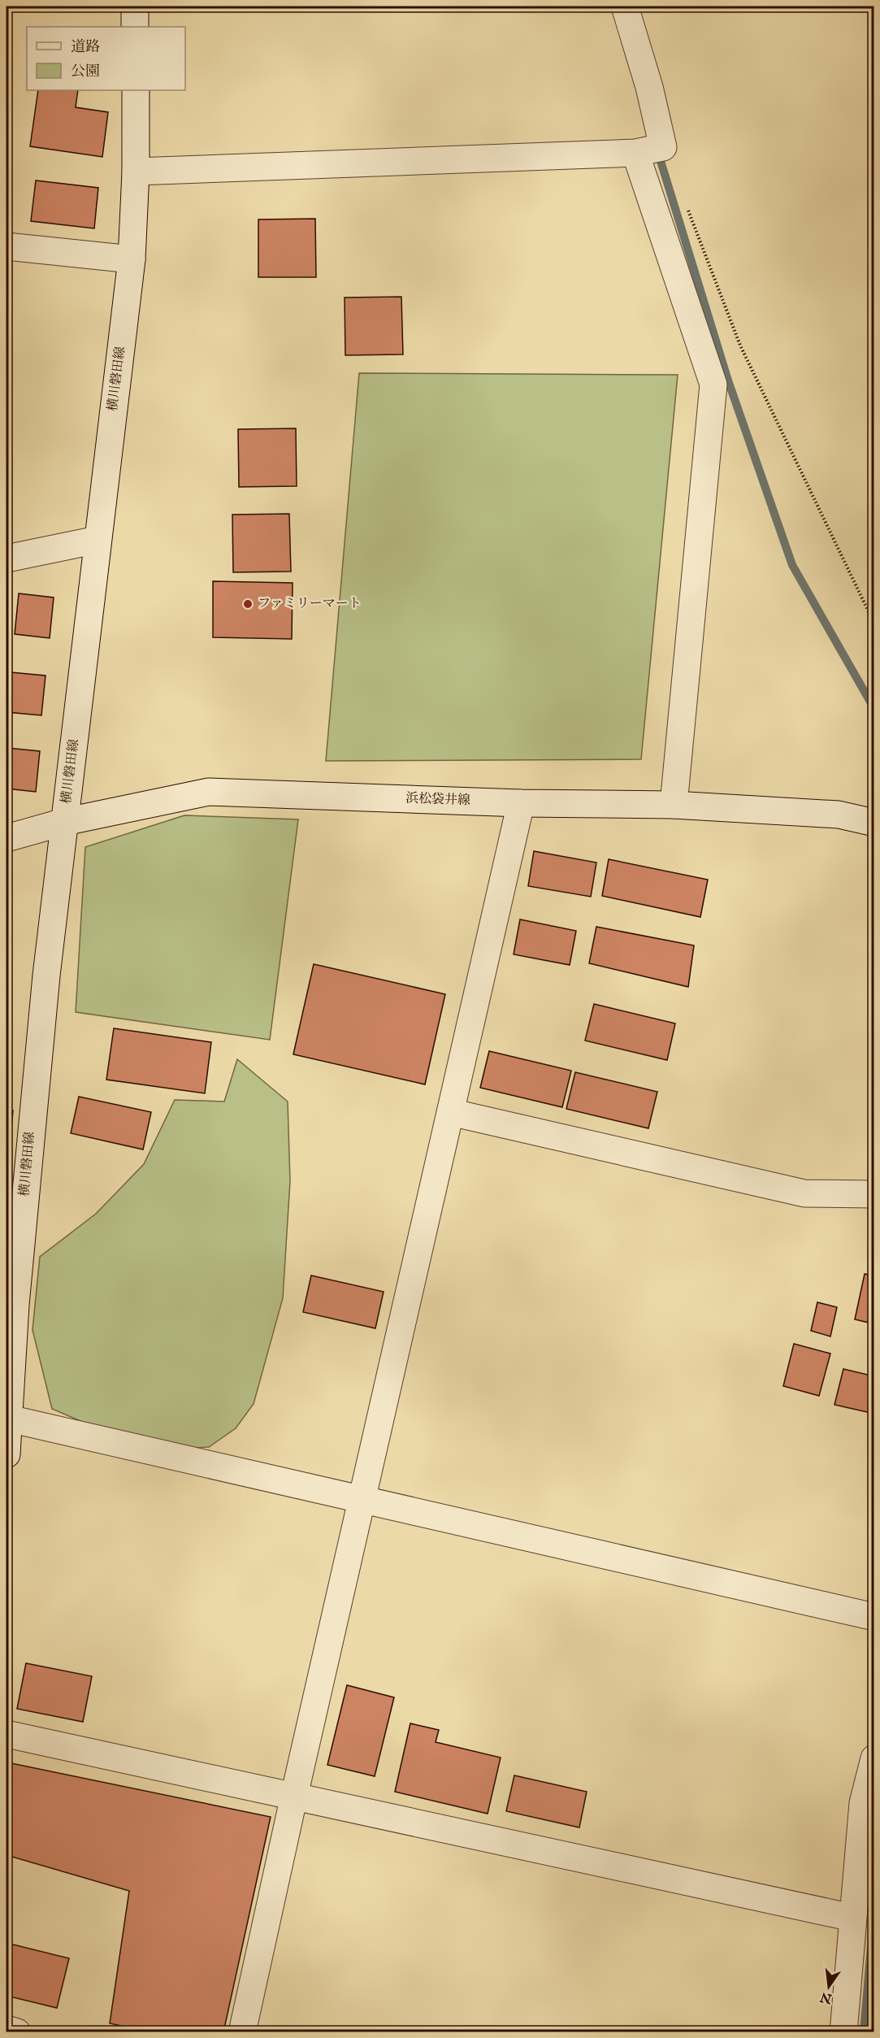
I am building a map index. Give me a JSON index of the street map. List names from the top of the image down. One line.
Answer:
{"streets":{"street":["横川磐田線","浜松袋井線"]},"crossings":[["横川磐田線","浜松袋井線"]],"places":["ファミリーマート"],"legend":["道路","公園"],"north":"bottom"}
